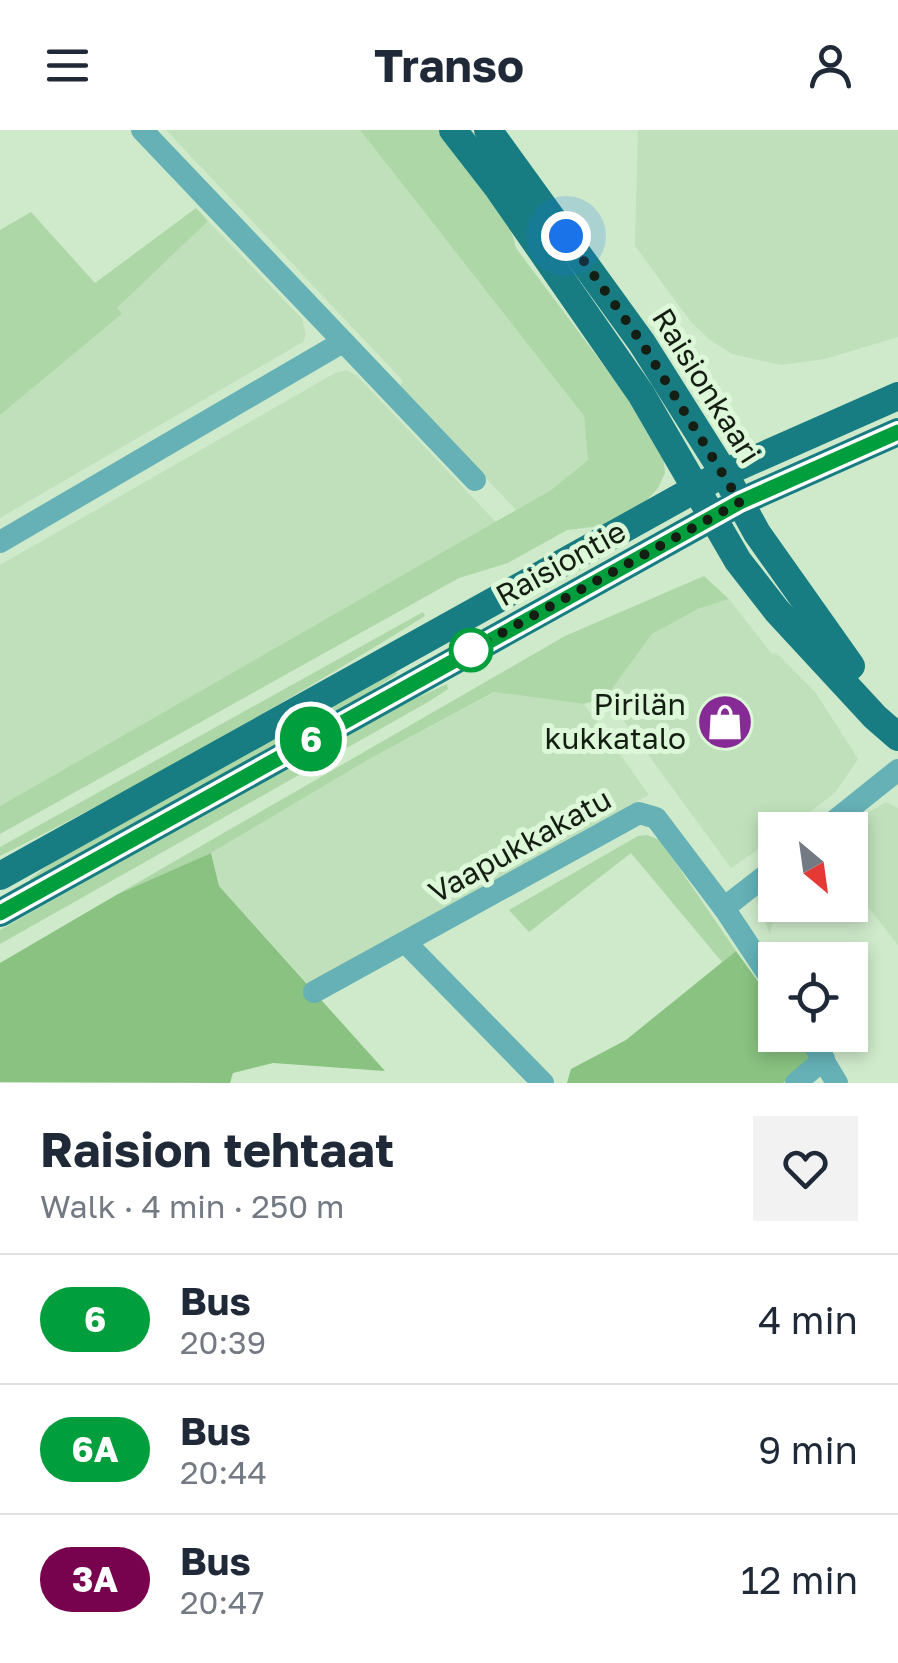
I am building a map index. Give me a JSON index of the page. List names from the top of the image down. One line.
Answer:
{"streets":{"main road":["Raisionkaari","Raisiontie"],"street":["Vaapukkakatu"]},"crossings":[["Raisionkaari","Raisiontie"]],"places":{"shop":["Pirilän kukkatalo"]},"lines":["bus line 6"],"north":"bottom right","page":{"header":"Transo","on_map":"6","heading":["Raision tehtaat","Walk · 4 min · 250 m"],"list":[{"mark":"6","name":"Bus","note":"20:39","value":"4 min"},{"mark":"6A","name":"Bus","note":"20:44","value":"9 min"},{"mark":"3A","name":"Bus","note":"20:47","value":"12 min"}]}}
